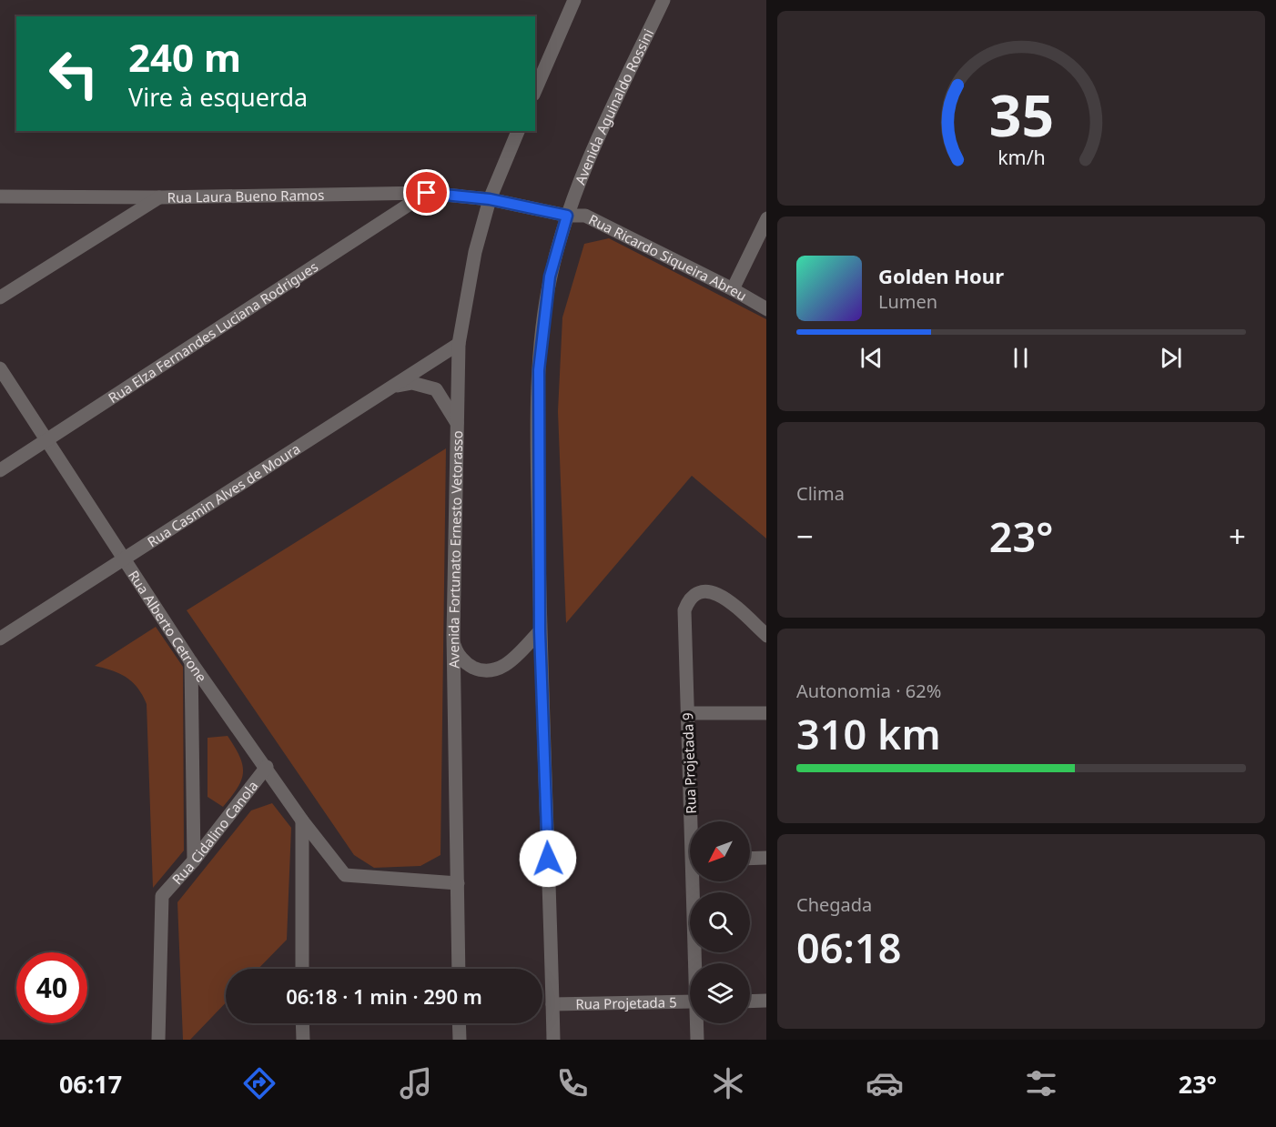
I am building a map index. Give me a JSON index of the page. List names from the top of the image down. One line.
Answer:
{"streets":{"street":["Avenida Aguinaldo Rossini","Rua Laura Bueno Ramos","Rua Ricardo Siqueira Abreu","Rua Elza Fernandes Luciana Rodrigues","Rua Casmin Alves de Moura","Avenida Fortunato Ernesto Vetorasso","Rua Alberto Cetrone","Rua Projetada 9","Rua Cidalino Canola","Rua Projetada 5"]},"crossings":[["Avenida Aguinaldo Rossini","Rua Ricardo Siqueira Abreu"],["Rua Laura Bueno Ramos","Rua Ricardo Siqueira Abreu"],["Rua Laura Bueno Ramos","Rua Elza Fernandes Luciana Rodrigues"],["Rua Laura Bueno Ramos","Avenida Fortunato Ernesto Vetorasso"],["Rua Ricardo Siqueira Abreu","Avenida Fortunato Ernesto Vetorasso"],["Rua Elza Fernandes Luciana Rodrigues","Rua Alberto Cetrone"],["Rua Casmin Alves de Moura","Avenida Fortunato Ernesto Vetorasso"],["Rua Casmin Alves de Moura","Rua Alberto Cetrone"],["Avenida Fortunato Ernesto Vetorasso","Rua Alberto Cetrone"],["Rua Alberto Cetrone","Rua Cidalino Canola"]],"north":"bottom left","page":{"turn":["240 m","Vire à esquerda"],"song":["Golden Hour","Lumen"],"tile":["Clima",["Autonomia · 62%","310 km"],["Chegada","06:18"]],"heat":["−","23°","+"],"limit":"40","trip":"06:18 · 1 min · 290 m","tabs":["06:17","23°"],"gauge":["35","km/h"]}}
